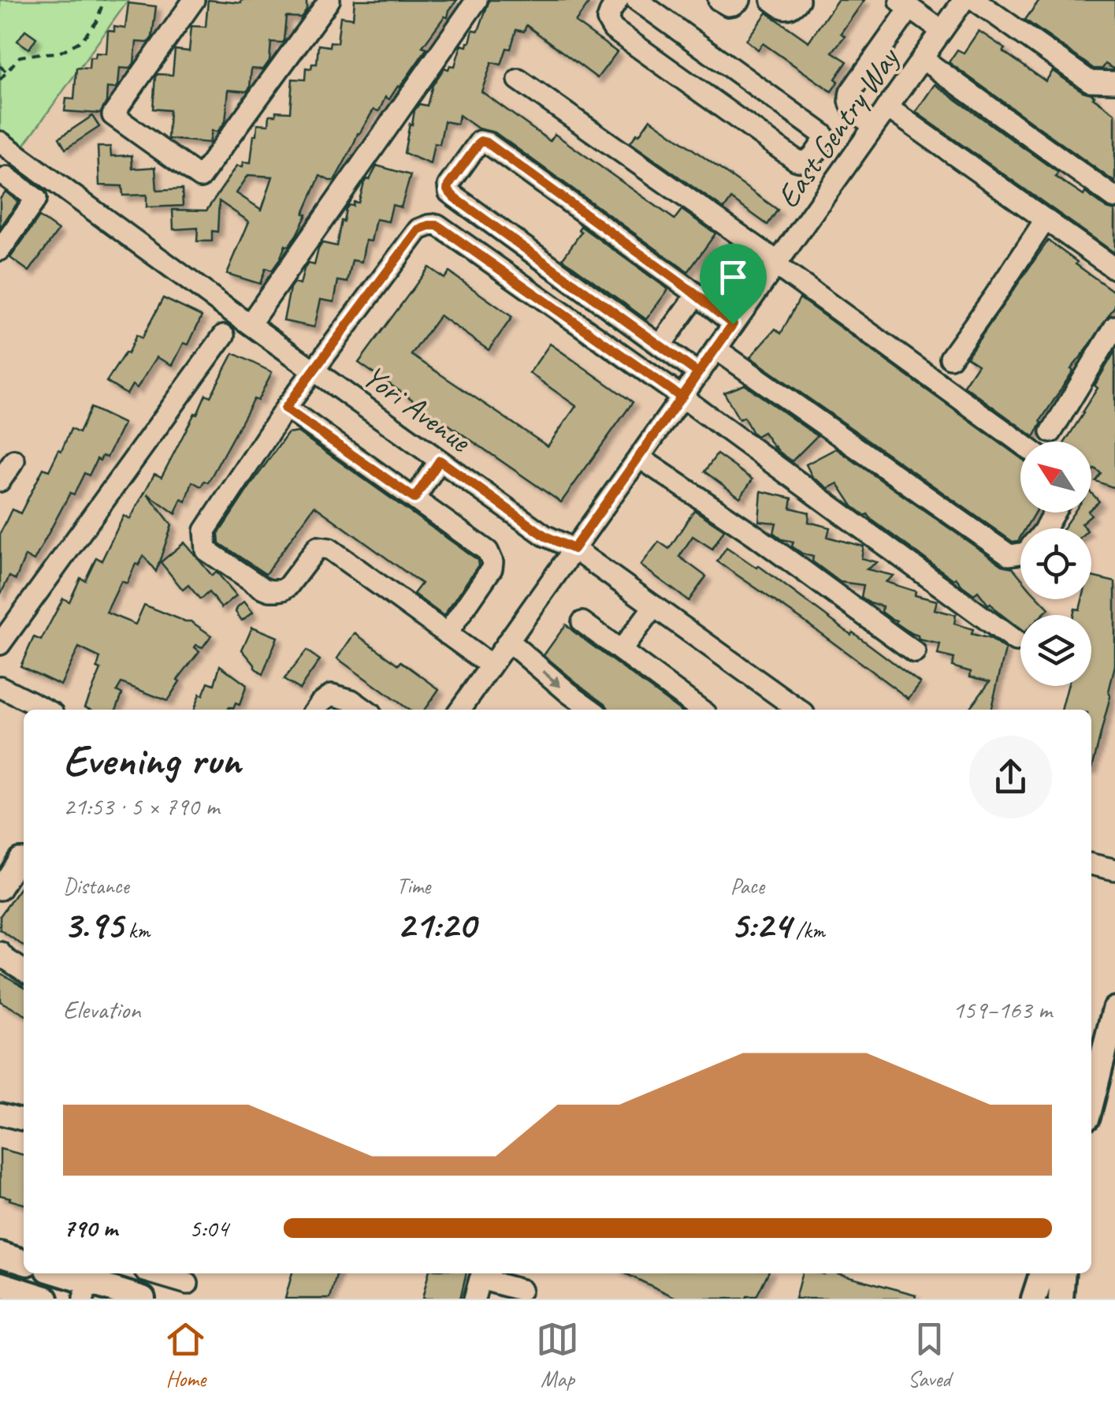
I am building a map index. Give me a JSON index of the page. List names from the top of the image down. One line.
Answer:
{"streets":{"street":["East Gentry Way","Yori Avenue"]},"crossings":[["East Gentry Way","Yori Avenue"]],"north":"top left","page":{"heading":["Evening run","21:53 · 5 × 790 m"],"stats":[["Distance","3.95 km"],["Time","21:20"],["Pace","5:24 /km"]],"chart":["Elevation","159–163 m"],"list":[{"name":"790 m","note":"5:04"}],"tabs":["Home","Map","Saved"]}}
